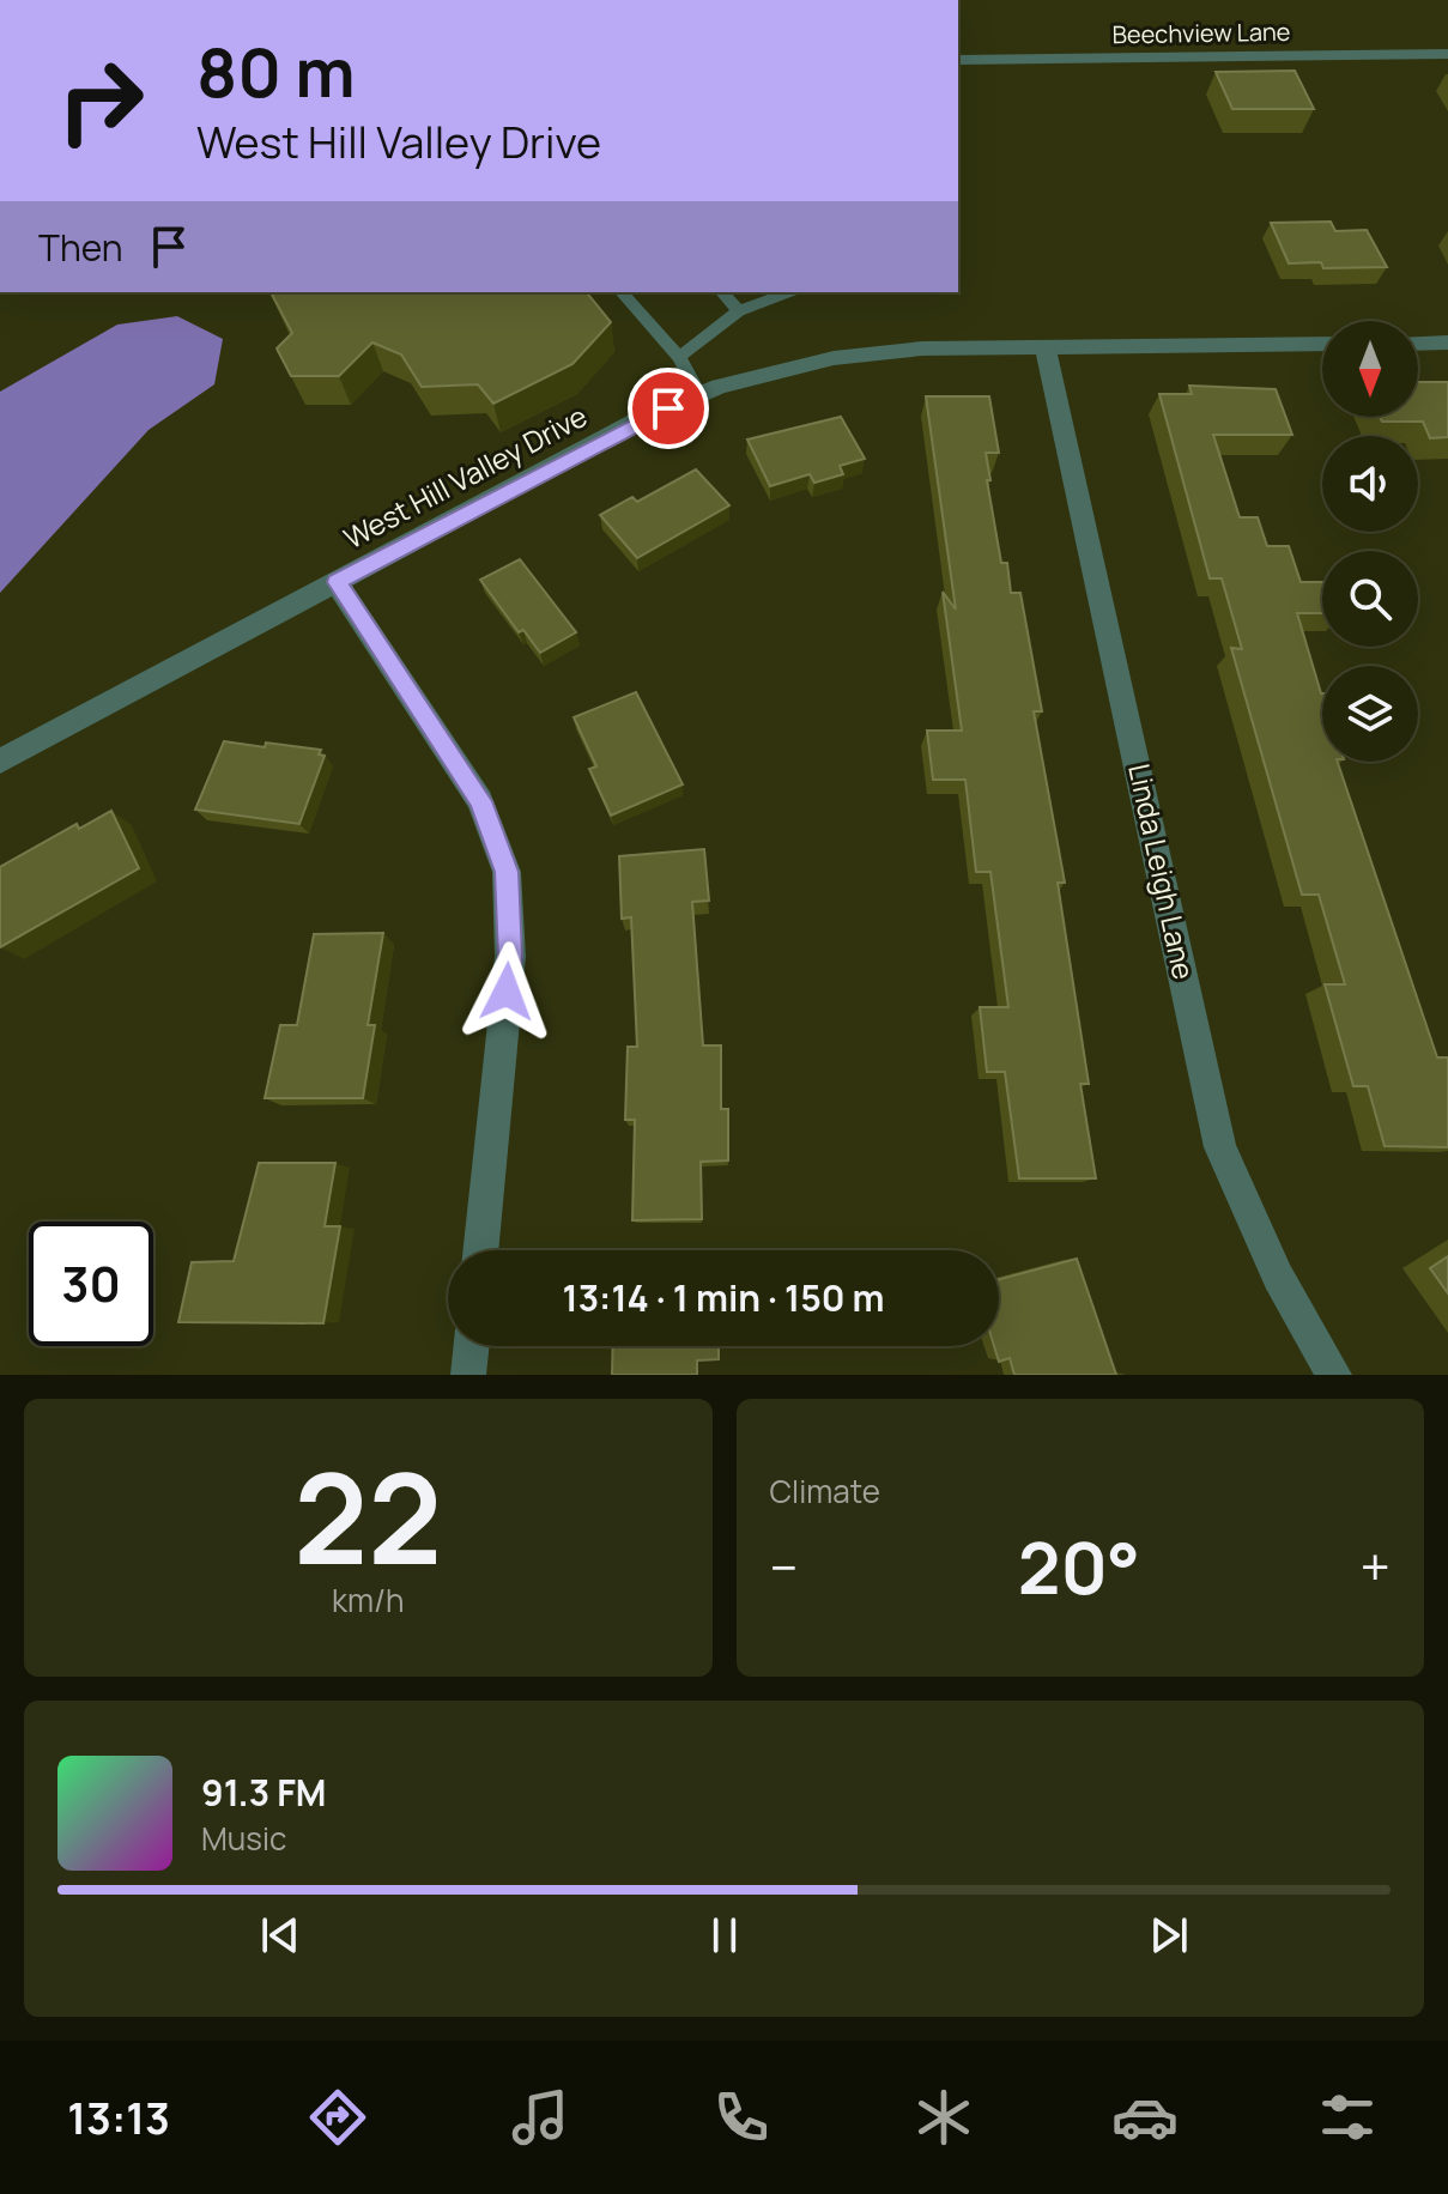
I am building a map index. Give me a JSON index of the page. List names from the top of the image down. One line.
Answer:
{"streets":{"street":["Beechview Lane","West Hill Valley Drive","Linda Leigh Lane"]},"crossings":[["West Hill Valley Drive","Linda Leigh Lane"]],"north":"bottom","page":{"turn":["80 m","West Hill Valley Drive"],"then":"Then","limit":"30","trip":"13:14 · 1 min · 150 m","tile":[["22","km/h"],"Climate"],"heat":["−","20°","+"],"song":["91.3 FM","Music"],"tabs":"13:13"}}
